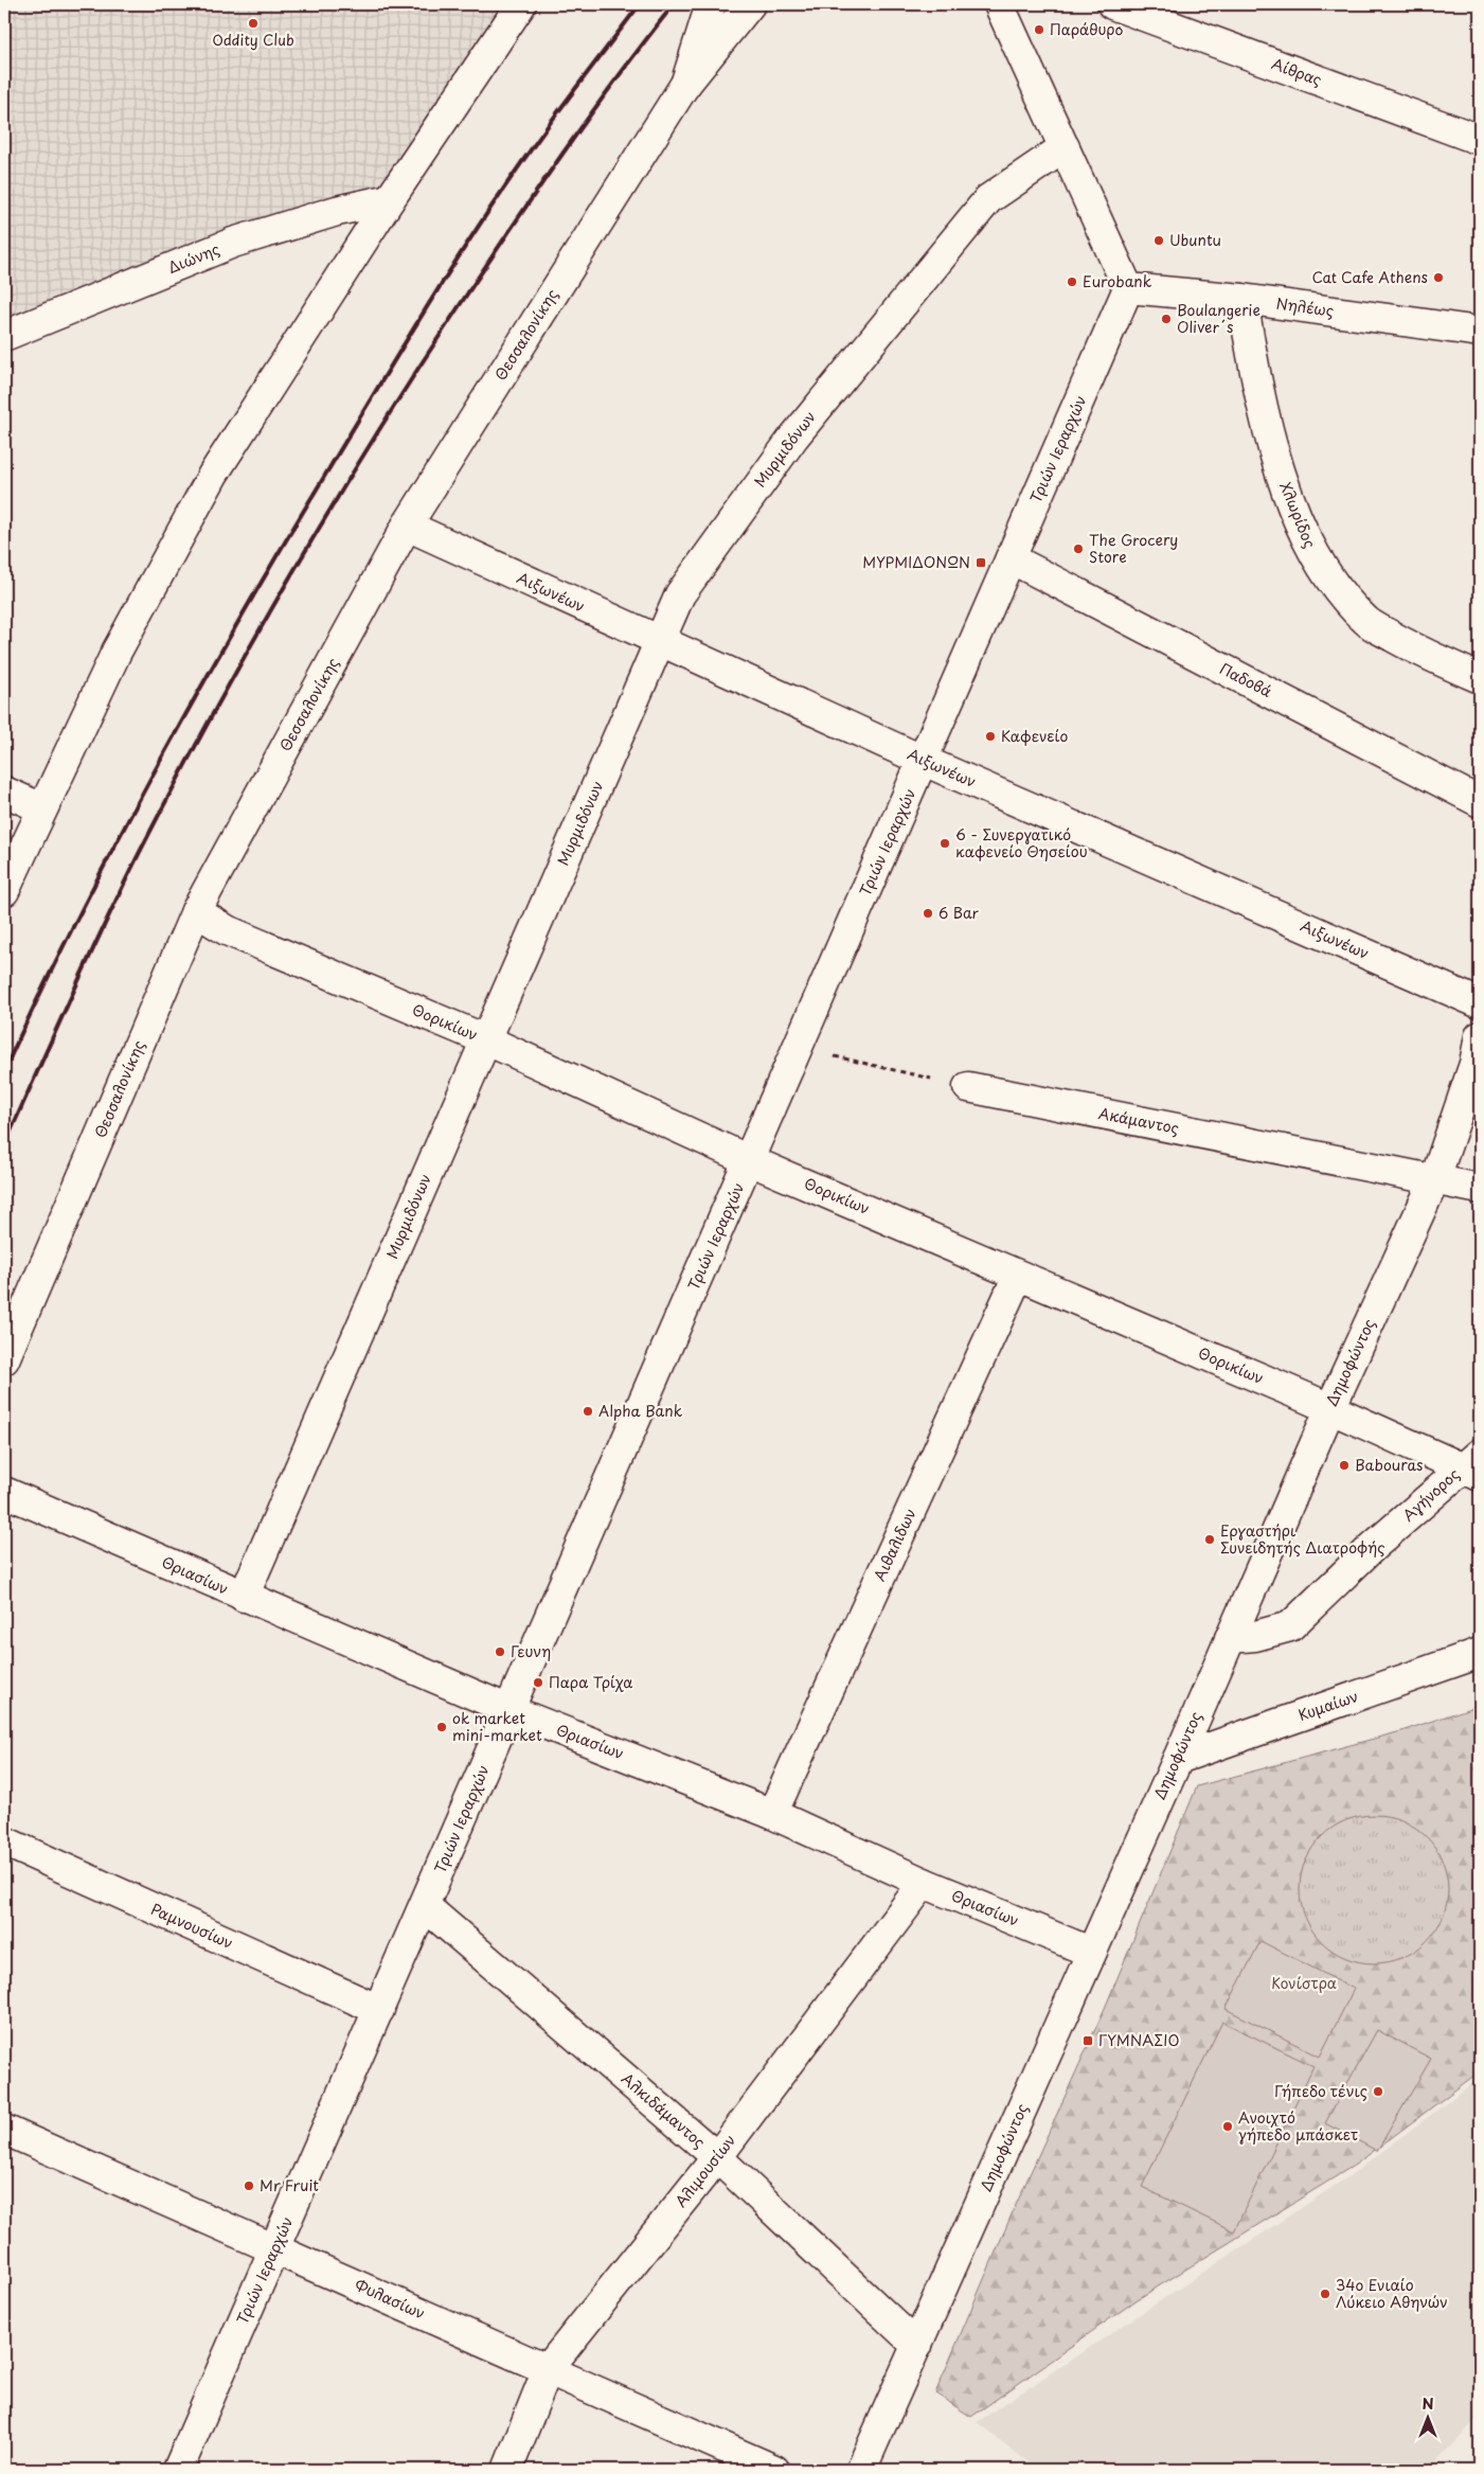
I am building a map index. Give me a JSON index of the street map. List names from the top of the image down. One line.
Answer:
{"streets":{"street":["Αίθρας","Διώνης","Νηλέως","Θεσσαλονίκης","Μυρμιδόνων","Τριών Ιεραρχών","Χλωρίδος","Αιξωνέων","Παδοβά","Θορικίων","Ακάμαντος","Δημοφώντος","Αγήνορος","Αιθαλιδων","Θριασίων","Κυμαίων","Ραμνουσίων","Αλκιδάμαντος","Αλιμουσίων","Φυλασίων"]},"crossings":[["Νηλέως","Τριών Ιεραρχών"],["Νηλέως","Χλωρίδος"],["Θεσσαλονίκης","Αιξωνέων"],["Θεσσαλονίκης","Θορικίων"],["Μυρμιδόνων","Αιξωνέων"],["Μυρμιδόνων","Θορικίων"],["Μυρμιδόνων","Θριασίων"],["Τριών Ιεραρχών","Αιξωνέων"],["Τριών Ιεραρχών","Παδοβά"],["Τριών Ιεραρχών","Θορικίων"],["Τριών Ιεραρχών","Θριασίων"],["Τριών Ιεραρχών","Ραμνουσίων"],["Τριών Ιεραρχών","Αλκιδάμαντος"],["Τριών Ιεραρχών","Φυλασίων"],["Θορικίων","Δημοφώντος"],["Θορικίων","Αγήνορος"],["Θορικίων","Αιθαλιδων"],["Ακάμαντος","Δημοφώντος"],["Δημοφώντος","Αγήνορος"],["Δημοφώντος","Θριασίων"],["Δημοφώντος","Κυμαίων"],["Δημοφώντος","Αλκιδάμαντος"],["Αιθαλιδων","Θριασίων"],["Θριασίων","Αλιμουσίων"],["Αλκιδάμαντος","Αλιμουσίων"],["Αλιμουσίων","Φυλασίων"]],"parks":["Κονίστρα"],"places":{"other":["Oddity Club","Παράθυρο","Ubuntu","Cat Cafe Athens","Eurobank","Boulangerie Oliver´s","The Grocery Store","Καφενείο","6 - Συνεργατικό καφενείο Θησείου","6 Bar","Alpha Bank","Babouras","Εργαστήρι Συνειδητής Διατροφής","Γευνη","Παρα Τρίχα","ok market mini-market","Γήπεδο τένις","Ανοιχτό γήπεδο μπάσκετ","Mr Fruit","34ο Ενιαίο Λύκειο Αθηνών"],"transit":["ΜΥΡΜΙΔΟΝΩΝ","ΓΥΜΝΑΣΙΟ"]},"north":"top"}
